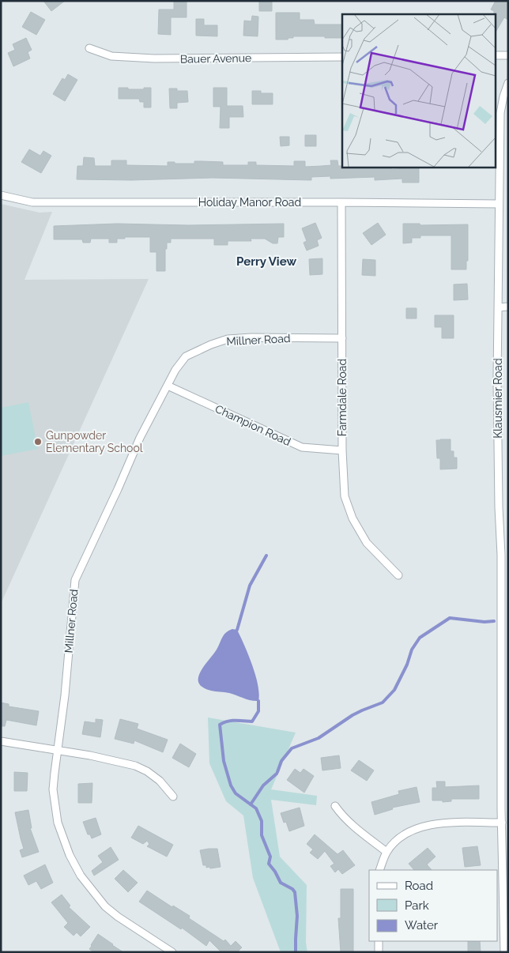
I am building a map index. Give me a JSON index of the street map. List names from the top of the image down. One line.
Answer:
{"streets":{"street":["Bauer Avenue","Holiday Manor Road","Millner Road","Farmdale Road","Klausmier Road","Champion Road"]},"crossings":[["Holiday Manor Road","Farmdale Road"],["Holiday Manor Road","Klausmier Road"],["Millner Road","Farmdale Road"],["Millner Road","Champion Road"],["Farmdale Road","Champion Road"]],"districts":["Perry View"],"places":["Gunpowder Elementary School"],"legend":["Road","Park","Water"]}
